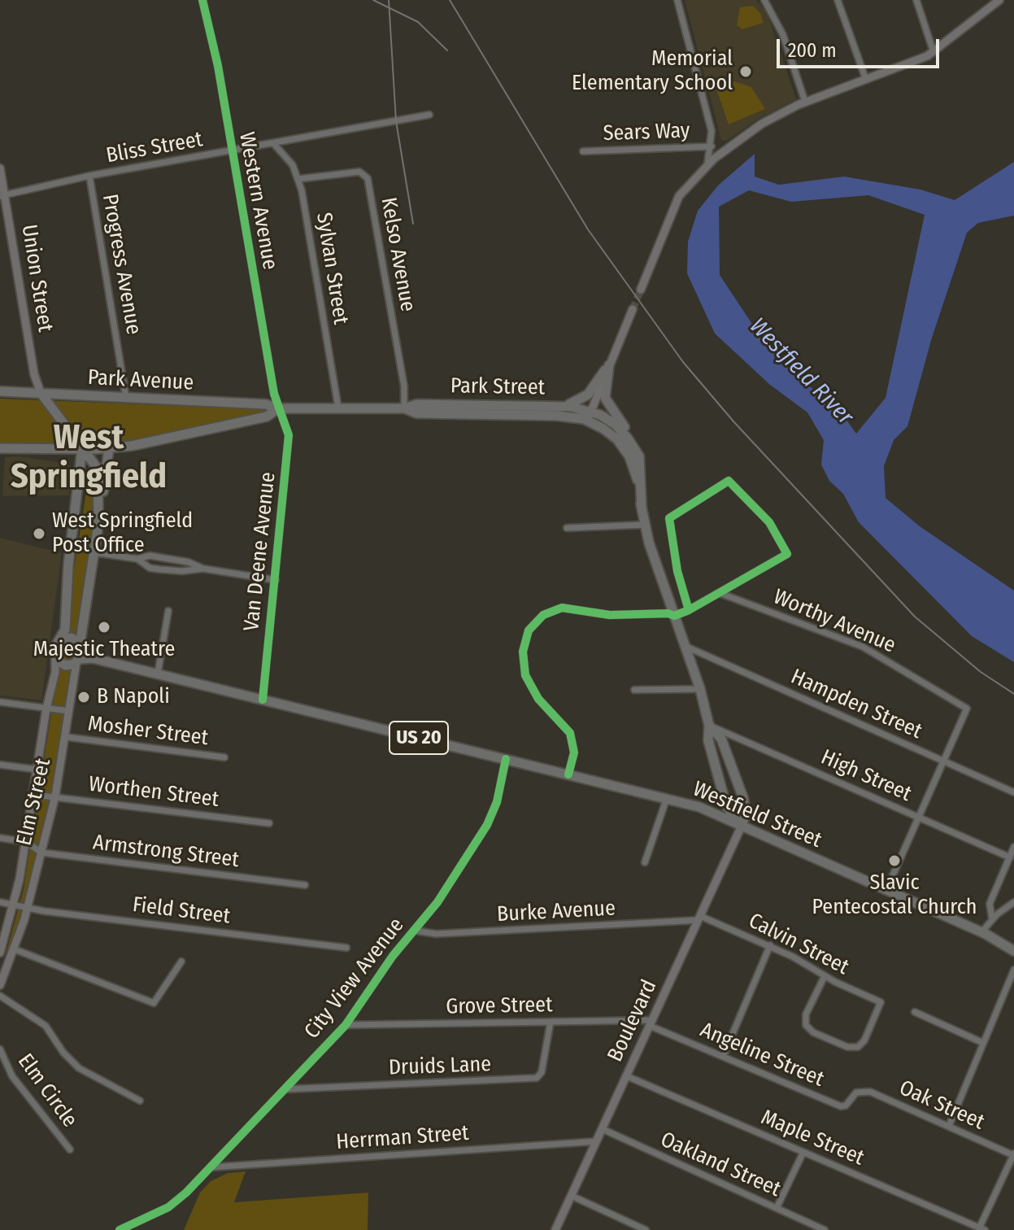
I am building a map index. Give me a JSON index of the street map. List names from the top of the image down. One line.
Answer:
{"streets":{"main road":["Union Street","Park Avenue","Park Street","US 20","Elm Street","Westfield Street","Boulevard"],"street":["Sears Way","Bliss Street","Western Avenue","Kelso Avenue","Progress Avenue","Sylvan Street","Van Deene Avenue","Worthy Avenue","Hampden Street","Mosher Street","High Street","Worthen Street","Armstrong Street","Field Street","Burke Avenue","Calvin Street","City View Avenue","Grove Street","Angeline Street","Druids Lane","Elm Circle","Oak Street","Herrman Street","Maple Street","Oakland Street"]},"crossings":[["Bliss Street","Western Avenue"],["Bliss Street","Progress Avenue"],["Bliss Street","Sylvan Street"],["Bliss Street","Union Street"],["Western Avenue","Park Avenue"],["Western Avenue","Park Street"],["Western Avenue","Van Deene Avenue"],["Kelso Avenue","Sylvan Street"],["Kelso Avenue","Park Street"],["Progress Avenue","Park Avenue"],["Sylvan Street","Park Street"],["Union Street","Park Avenue"],["Park Avenue","Park Street"],["Park Avenue","Van Deene Avenue"],["Park Street","Van Deene Avenue"],["Van Deene Avenue","Westfield Street"],["Worthy Avenue","Hampden Street"],["Mosher Street","Elm Street"],["US 20","Elm Street"],["US 20","Westfield Street"],["Worthen Street","Elm Street"],["Elm Street","Westfield Street"],["Elm Street","Armstrong Street"],["Elm Street","Field Street"],["Westfield Street","City View Avenue"],["Westfield Street","Boulevard"],["Burke Avenue","Calvin Street"],["Burke Avenue","City View Avenue"],["Burke Avenue","Boulevard"],["Calvin Street","Boulevard"],["City View Avenue","Grove Street"],["City View Avenue","Druids Lane"],["City View Avenue","Herrman Street"],["Grove Street","Boulevard"],["Grove Street","Angeline Street"],["Grove Street","Druids Lane"],["Boulevard","Angeline Street"],["Boulevard","Herrman Street"],["Boulevard","Maple Street"],["Boulevard","Oakland Street"],["Angeline Street","Oak Street"]],"districts":["West Springfield"],"water":["Westfield River"],"places":["Memorial Elementary School","West Springfield Post Office","Majestic Theatre","B Napoli","Slavic Pentecostal Church"],"scale_bar":"200 m"}
